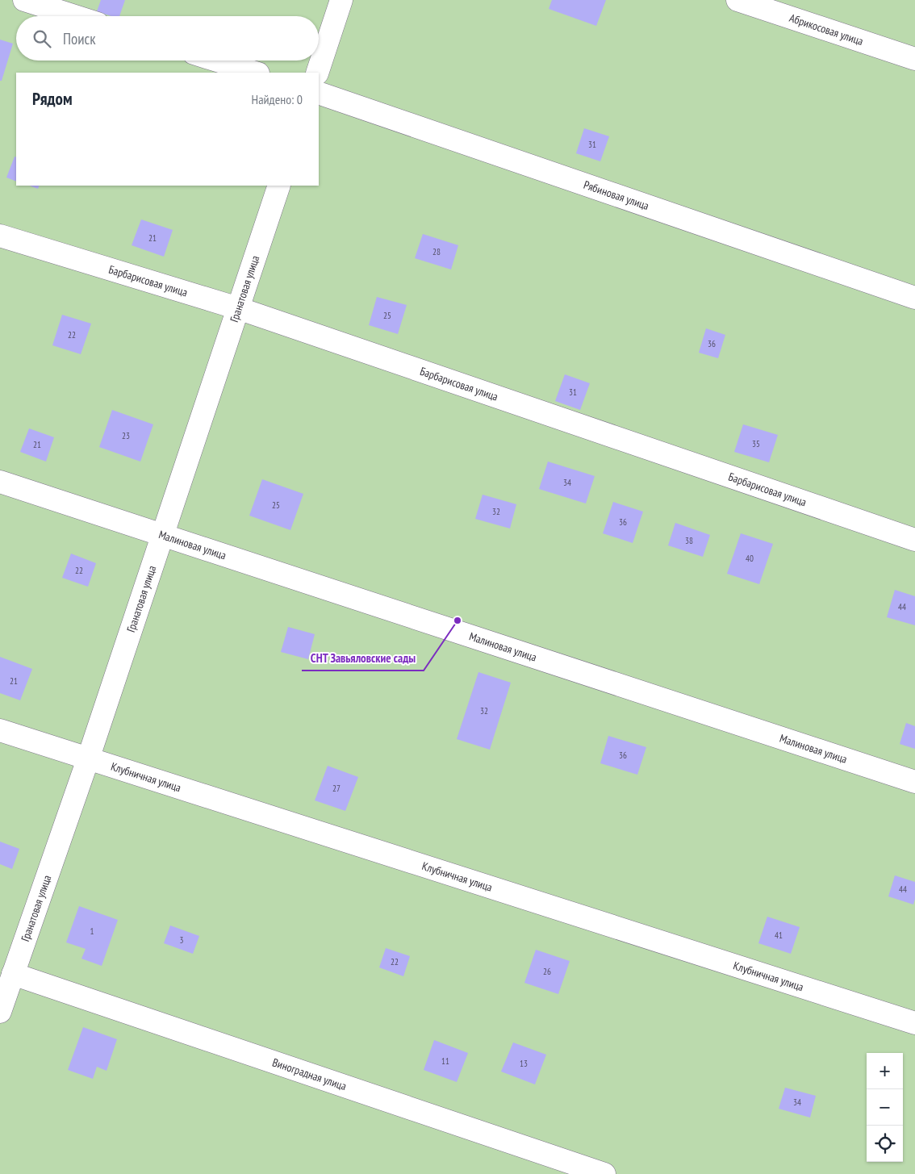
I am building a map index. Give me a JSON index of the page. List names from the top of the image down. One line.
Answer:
{"streets":{"street":["Абрикосовая улица","Рябиновая улица","Барбарисовая улица","Гранатовая улица","Малиновая улица","Клубничная улица","Виноградная улица"]},"crossings":[["Барбарисовая улица","Гранатовая улица"],["Гранатовая улица","Малиновая улица"],["Гранатовая улица","Клубничная улица"],["Гранатовая улица","Виноградная улица"]],"places":["СНТ Завьяловские сады"],"house_numbers":["31","21","28","25","22","36","31","23","35","21","34","25","32","36","38","40","22","44","21","32","36","27","44","1","41","3","22","26","11","13","34"],"page":{"search":"Поиск","heading":["Рядом","Найдено: 0"],"map_buttons":["+","−"]}}
